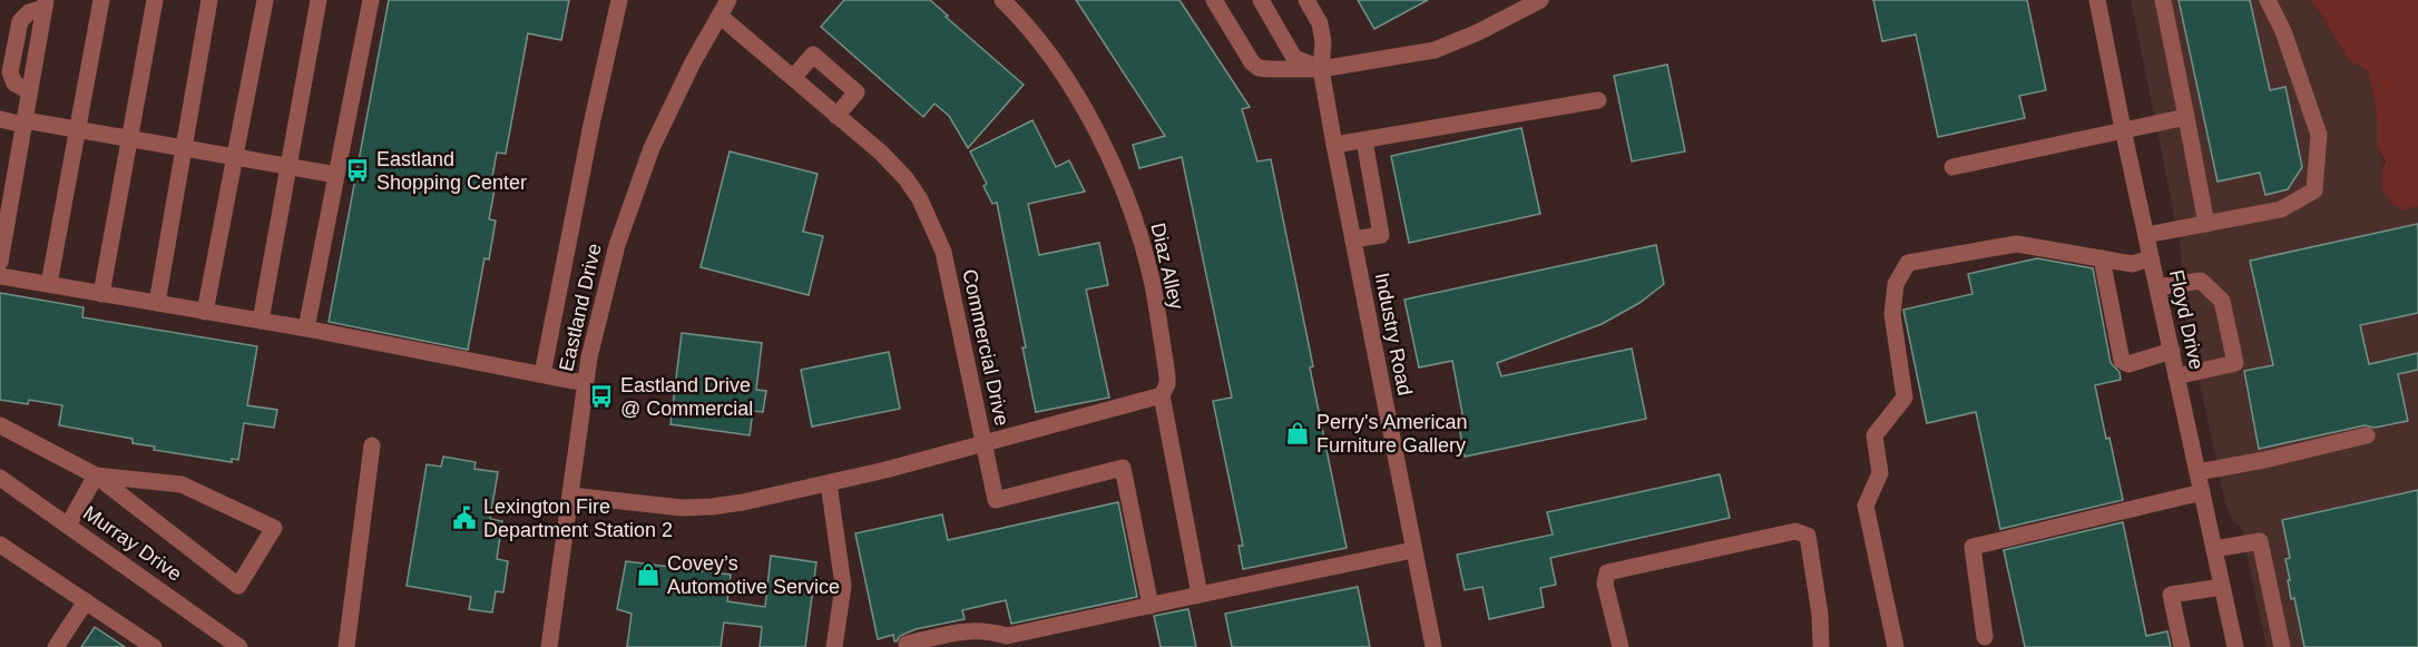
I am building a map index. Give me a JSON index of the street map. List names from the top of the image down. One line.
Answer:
{"streets":{"street":["Diaz Alley","Eastland Drive","Floyd Drive","Industry Road","Commercial Drive","Murray Drive"]},"crossings":[["Eastland Drive","Commercial Drive"]],"places":{"bus stop":["Eastland Shopping Center","Eastland Drive @ Commercial"],"shop":["Perry's American Furniture Gallery","Covey’s Automotive Service"],"public building":["Lexington Fire Department Station 2"]}}
